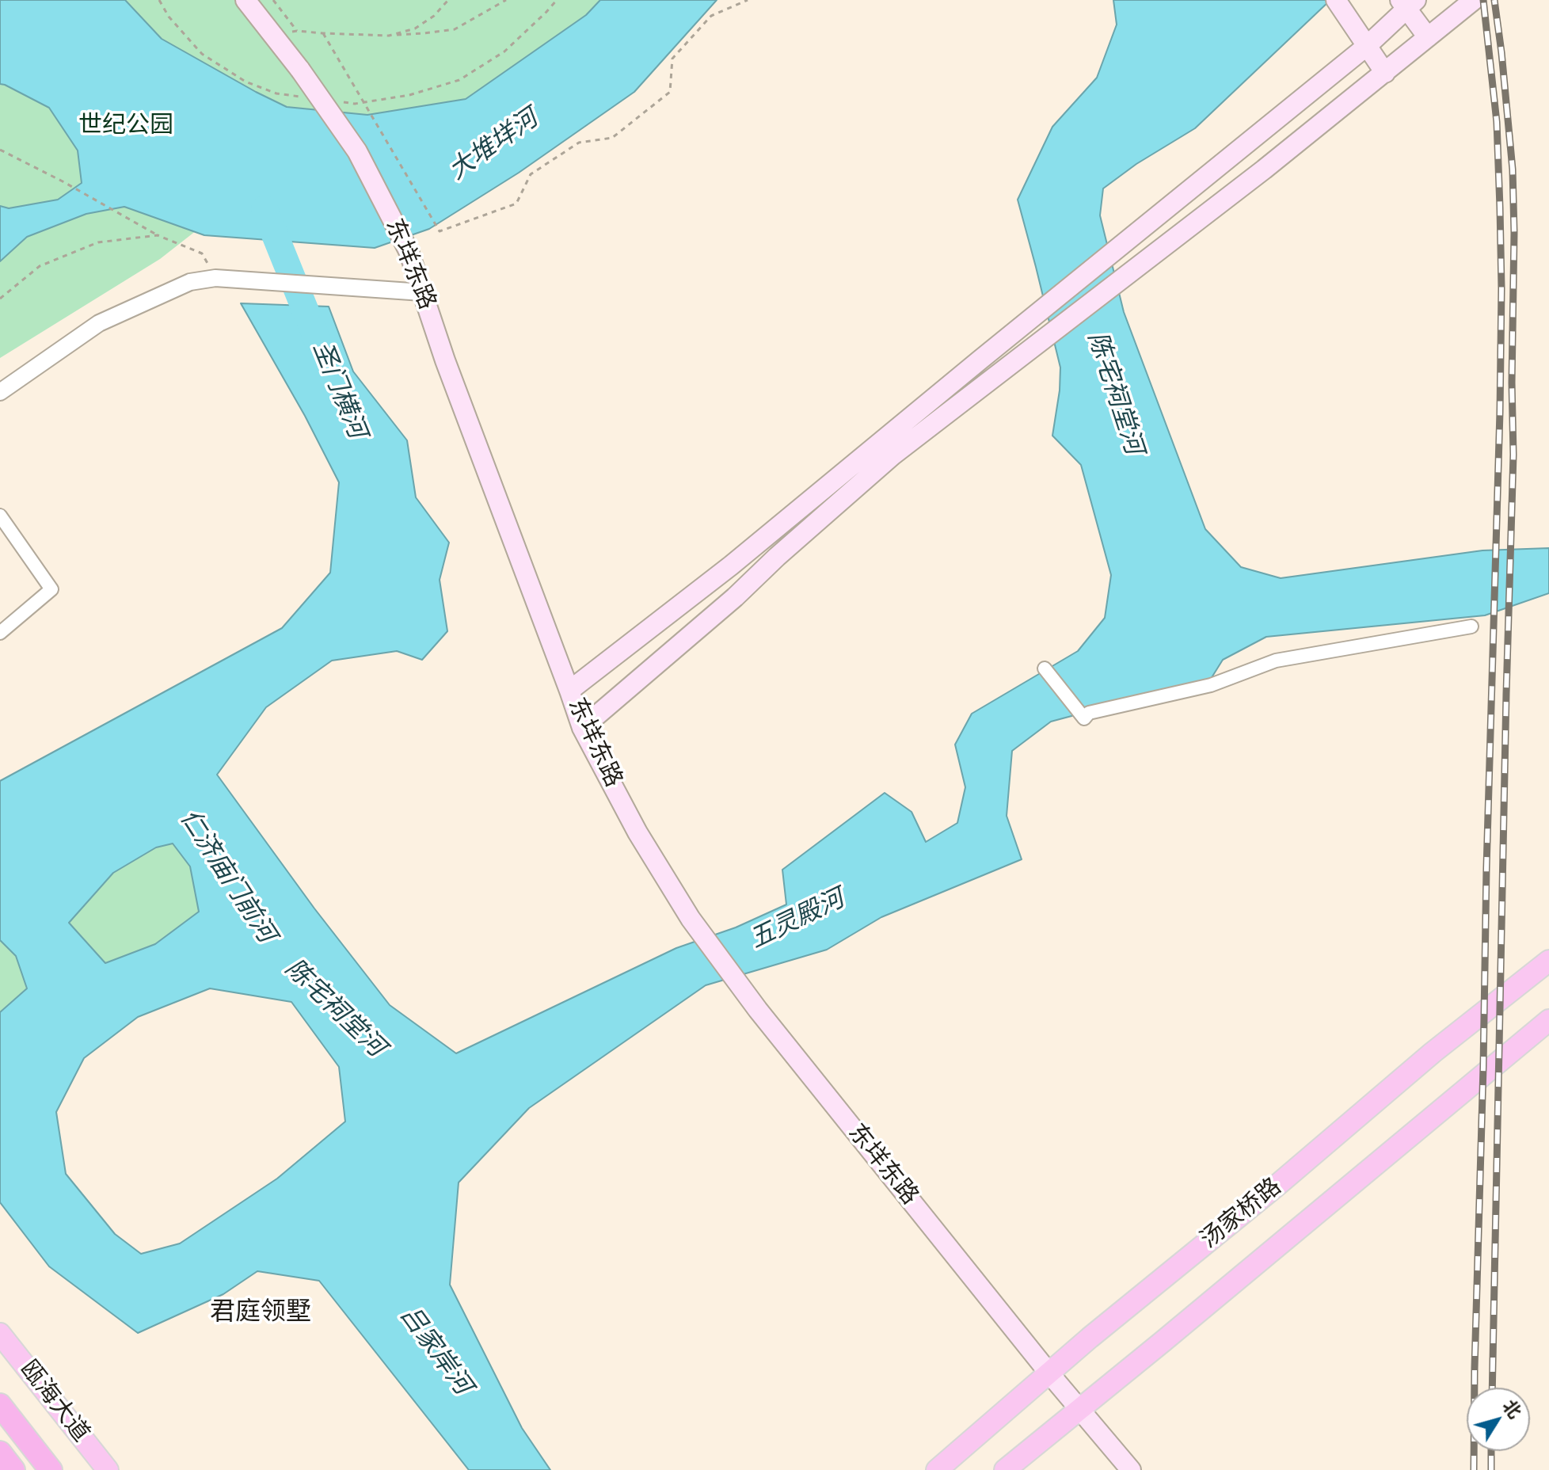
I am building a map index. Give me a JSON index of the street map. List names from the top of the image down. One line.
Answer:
{"streets":{"main road":["东垟东路","汤家桥路","瓯海大道"]},"crossings":[["东垟东路","汤家桥路"]],"districts":["君庭领墅"],"water":["大堆垟河","圣门横河","陈宅祠堂河","仁济庙门前河","五灵殿河","吕家岸河"],"parks":["世纪公园"],"north":"top right"}
